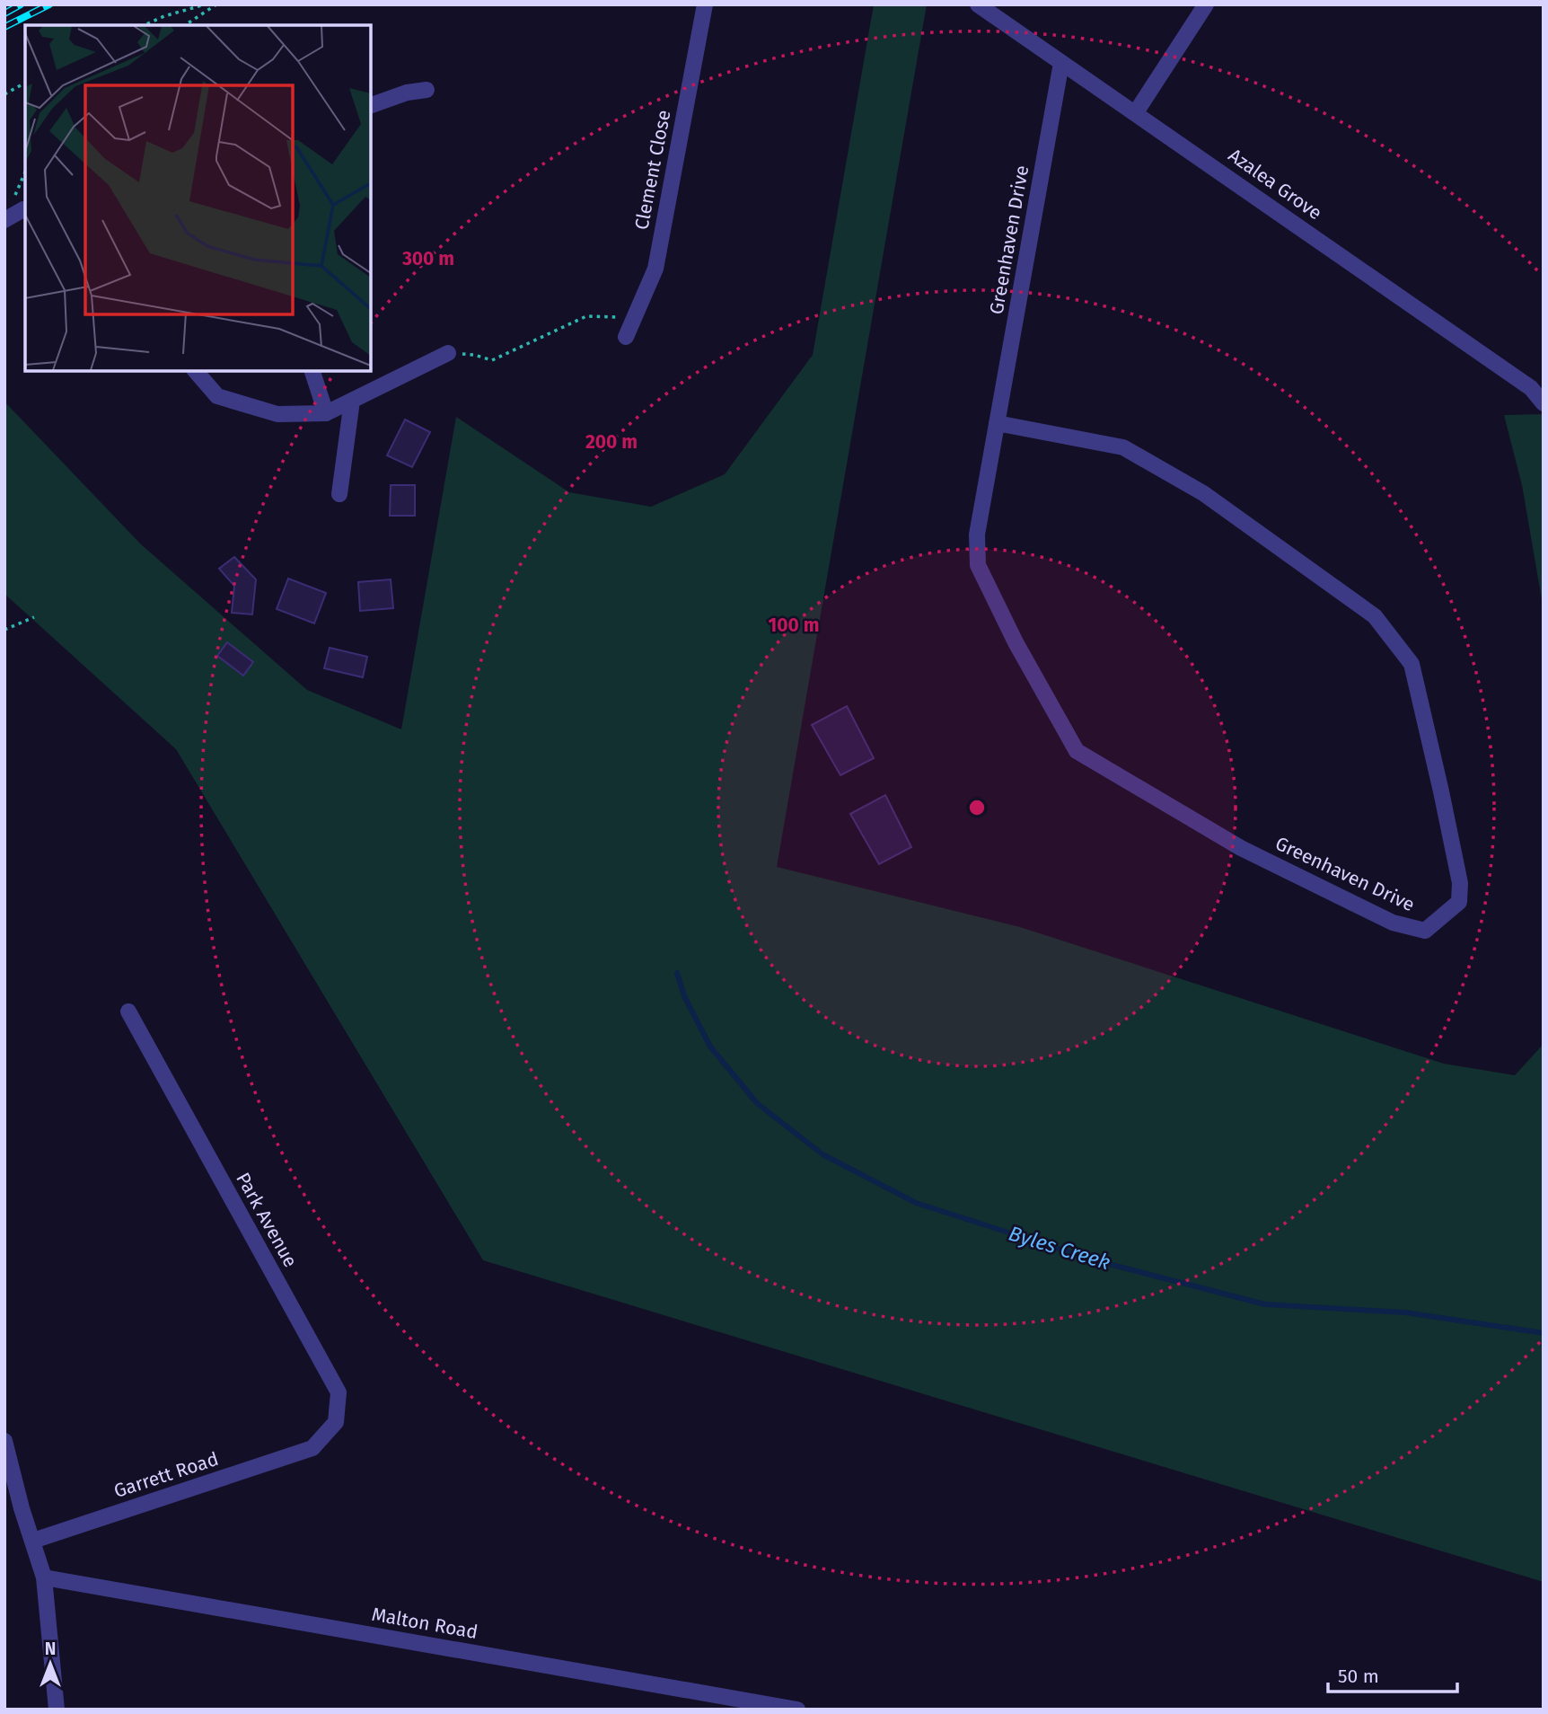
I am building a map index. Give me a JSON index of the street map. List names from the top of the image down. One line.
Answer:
{"streets":{"street":["Clement Close","Azalea Grove","Greenhaven Drive","Park Avenue","Garrett Road","Malton Road"]},"crossings":[["Azalea Grove","Greenhaven Drive"],["Park Avenue","Garrett Road"]],"water":["Byles Creek"],"scale_bar":"50 m","north":"top","rings":["300 m","200 m","100 m"]}
